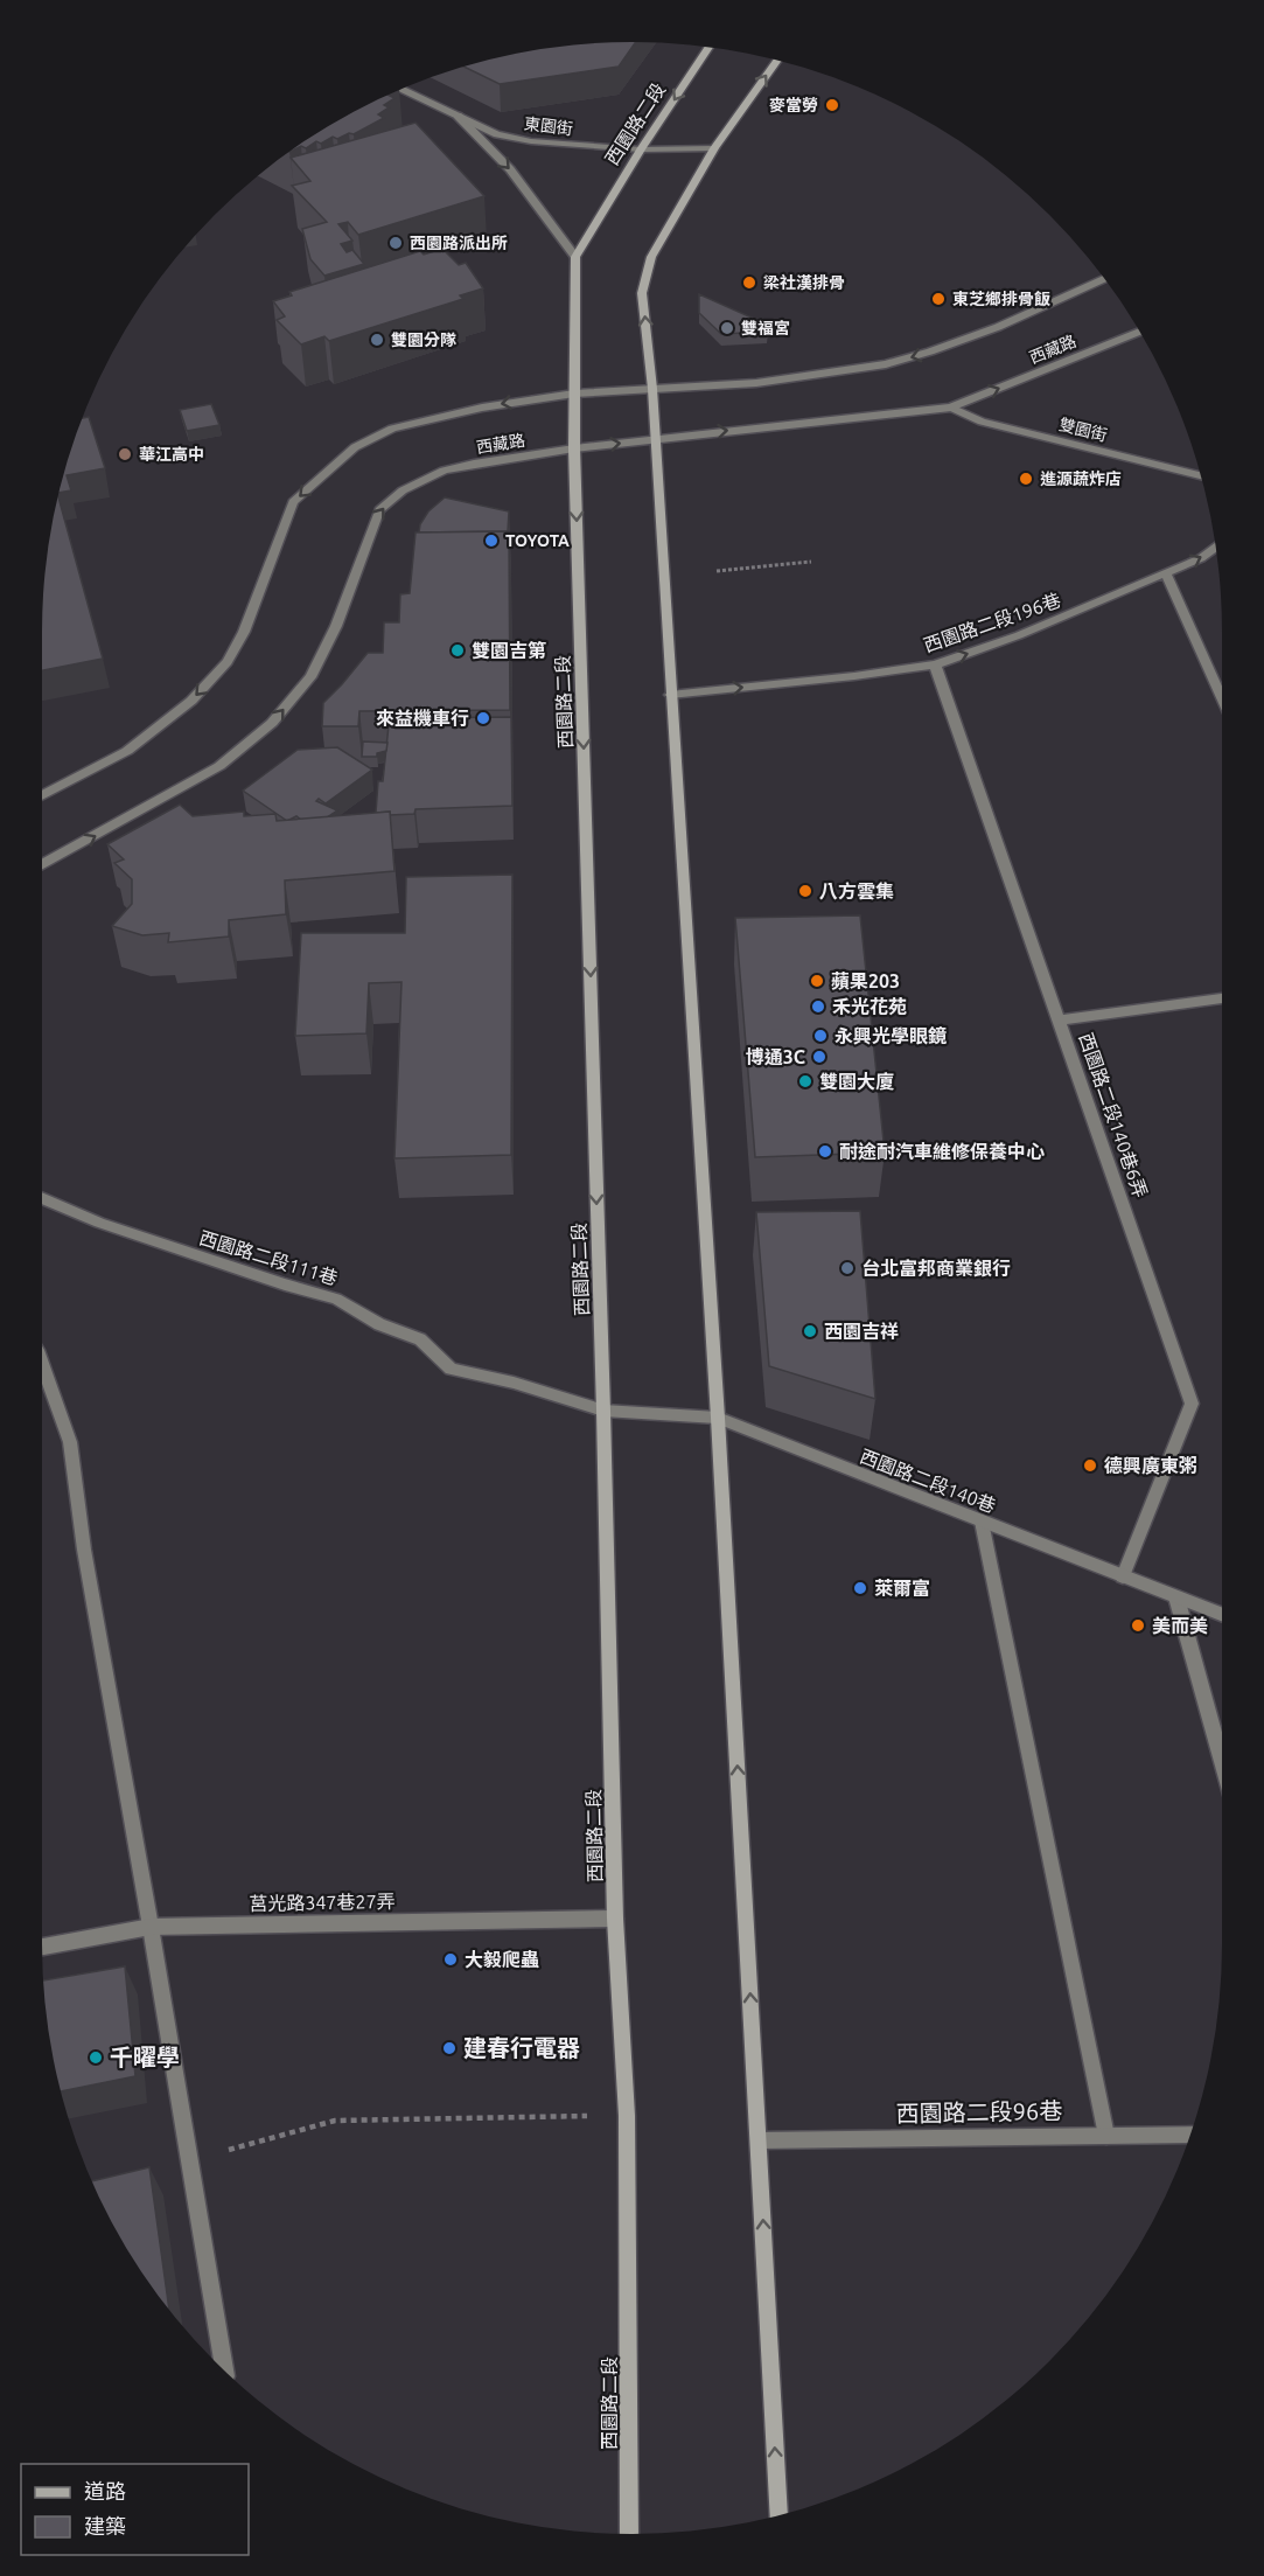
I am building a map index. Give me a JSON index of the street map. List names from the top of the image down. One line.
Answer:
{"streets":{"main road":["西園路二段"],"street":["東園街","西藏路","雙園街","西園路二段196巷","西園路二段140巷6弄","西園路二段111巷","西園路二段140巷","莒光路347巷27弄","西園路二段96巷"]},"crossings":[["西園路二段","東園街"],["西園路二段","西藏路"],["西園路二段","西園路二段111巷"],["西園路二段","西園路二段140巷"],["西園路二段","莒光路347巷27弄"],["西藏路","雙園街"],["西園路二段196巷","西園路二段140巷6弄"],["西園路二段140巷6弄","西園路二段140巷"],["西園路二段111巷","西園路二段140巷"]],"one_way":["西園路二段196巷"],"places":["麥當勞","西園路派出所","梁社漢排骨","東芝鄉排骨飯","雙福宮","雙園分隊","華江高中","進源蔬炸店","TOYOTA","雙園吉第","來益機車行","八方雲集","蘋果203","禾光花苑","永興光學眼鏡","博通3C","雙園大廈","耐途耐汽車維修保養中心","台北富邦商業銀行","西園吉祥","德興廣東粥","萊爾富","美而美","大毅爬蟲","建春行電器","千曜學"],"legend":["道路","建築"]}
